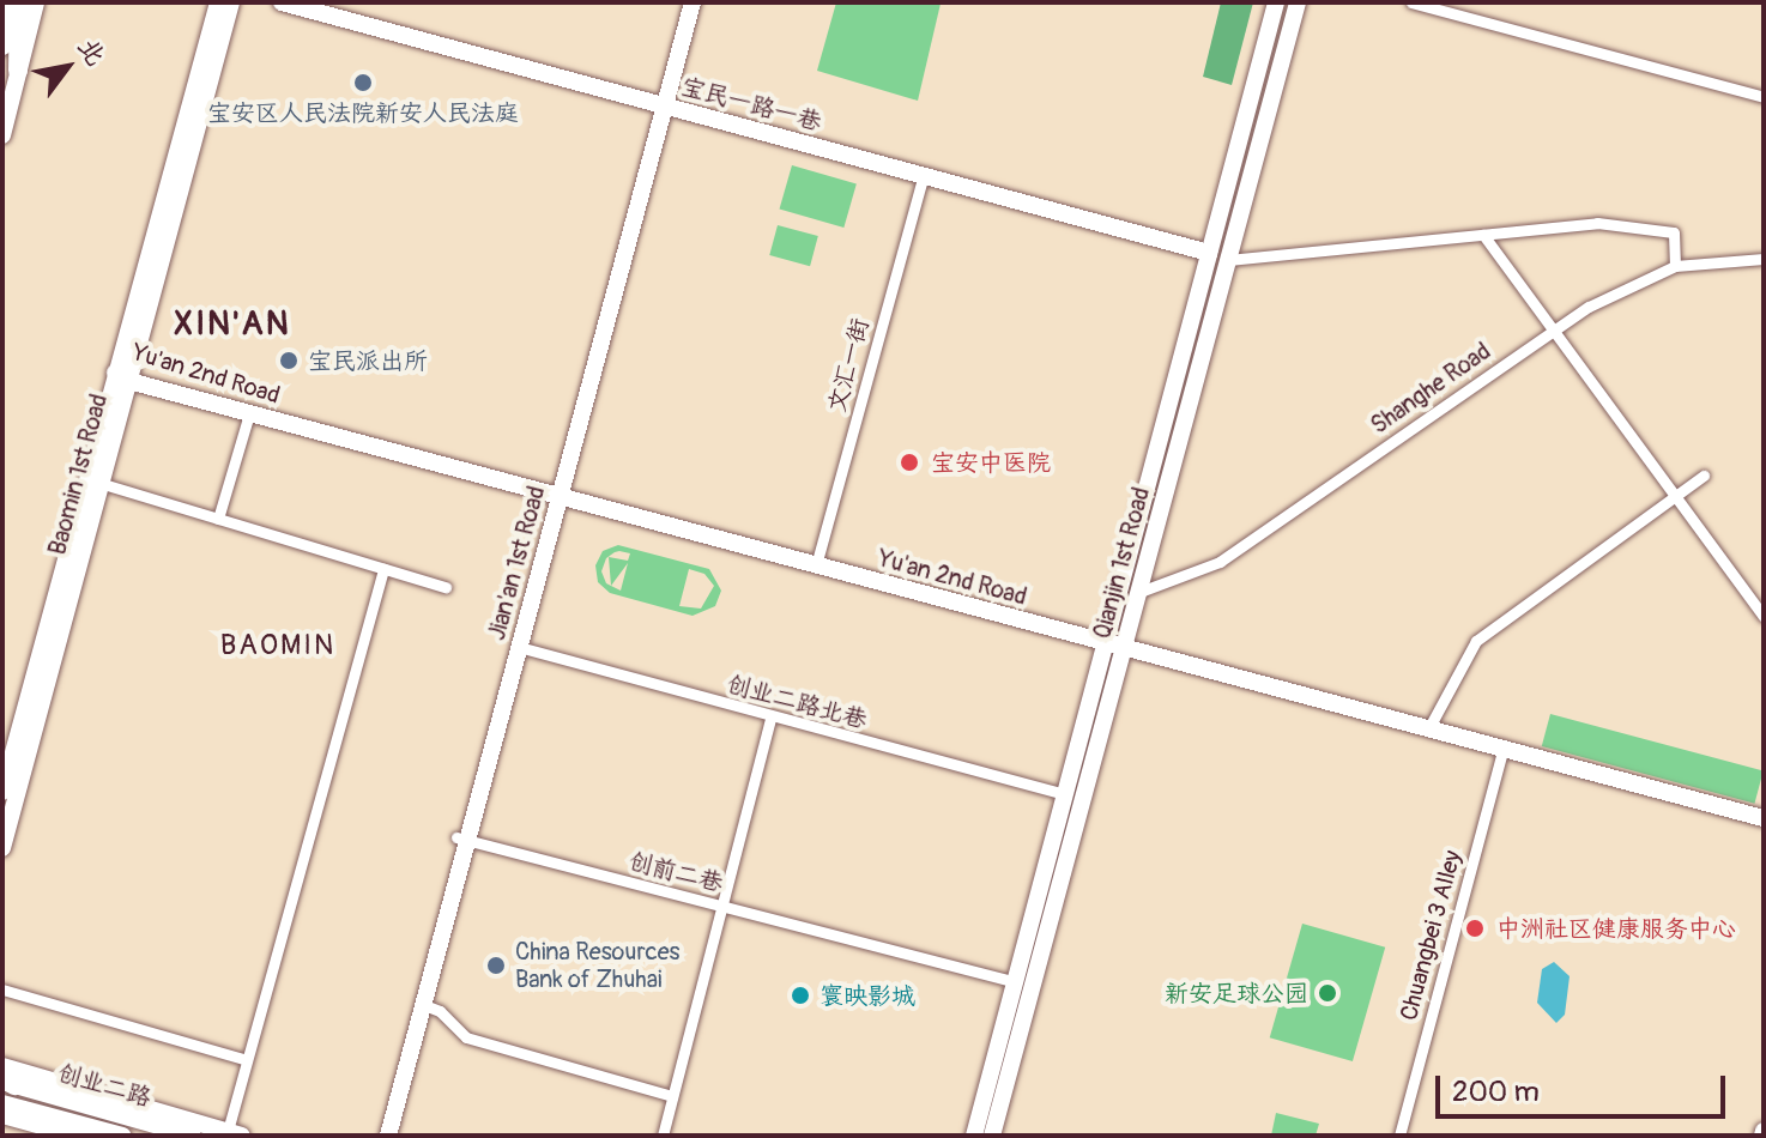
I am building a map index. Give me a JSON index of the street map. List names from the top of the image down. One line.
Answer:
{"streets":{"main road":["宝民一路一巷","Yu'an 2nd Road","Baomin 1st Road","Jian'an 1st Road","Qianjin 1st Road","创业二路"],"street":["文汇一街","Shanghe Road","创业二路北巷","创前二巷","Chuangbei 3 Alley"]},"crossings":[["宝民一路一巷","文汇一街"],["宝民一路一巷","Jian'an 1st Road"],["宝民一路一巷","Qianjin 1st Road"],["文汇一街","Yu'an 2nd Road"],["Yu'an 2nd Road","Baomin 1st Road"],["Yu'an 2nd Road","Jian'an 1st Road"],["Yu'an 2nd Road","Qianjin 1st Road"],["Yu'an 2nd Road","Chuangbei 3 Alley"],["Shanghe Road","Qianjin 1st Road"],["Jian'an 1st Road","创业二路北巷"],["Jian'an 1st Road","创前二巷"],["Qianjin 1st Road","创业二路北巷"],["Qianjin 1st Road","创前二巷"]],"districts":["XIN'AN","BAOMIN"],"places":["宝安区人民法院新安人民法庭","宝民派出所","宝安中医院","中洲社区健康服务中心","China Resources Bank of Zhuhai","新安足球公园","寰映影城"],"scale_bar":"200 m","north":"top right"}
